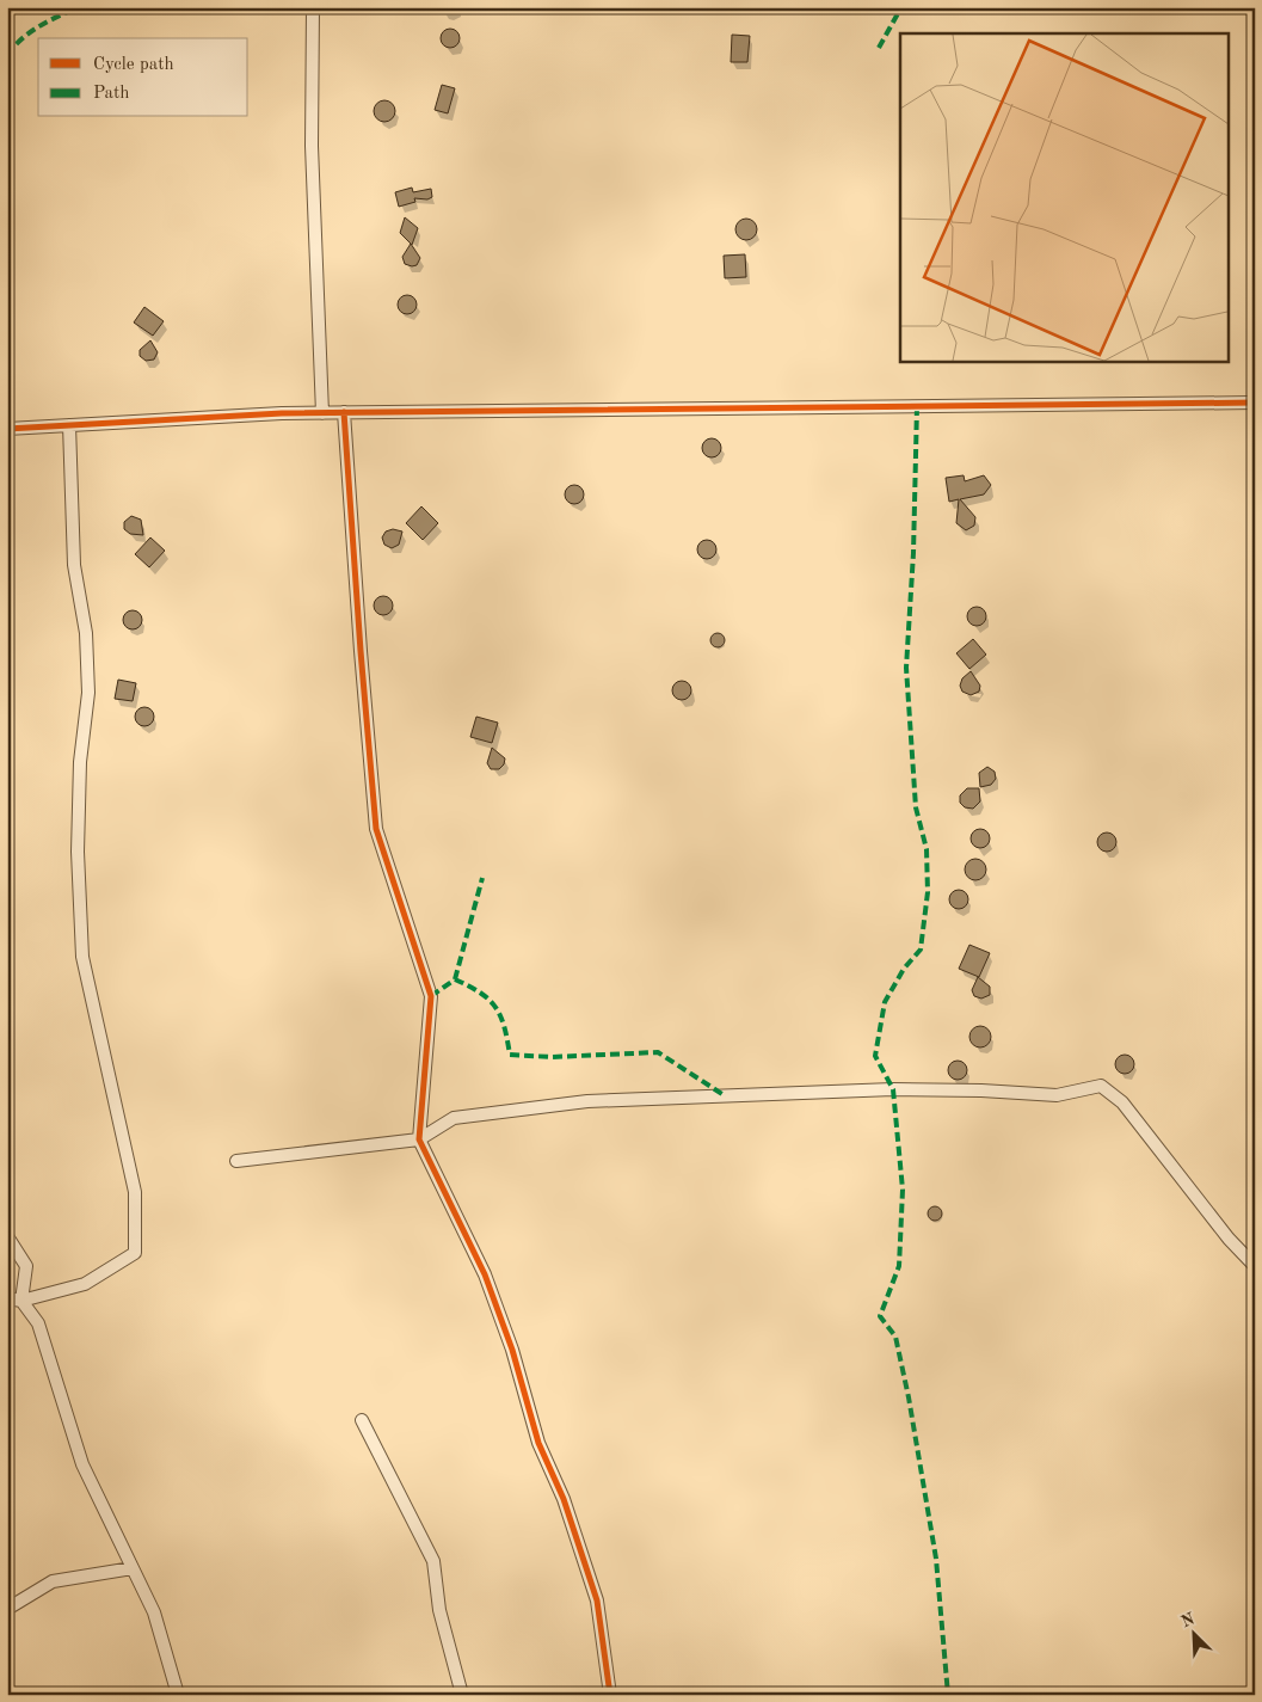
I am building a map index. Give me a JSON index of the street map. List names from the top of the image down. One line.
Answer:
{"legend":["Cycle path","Path"],"north":"top left"}
